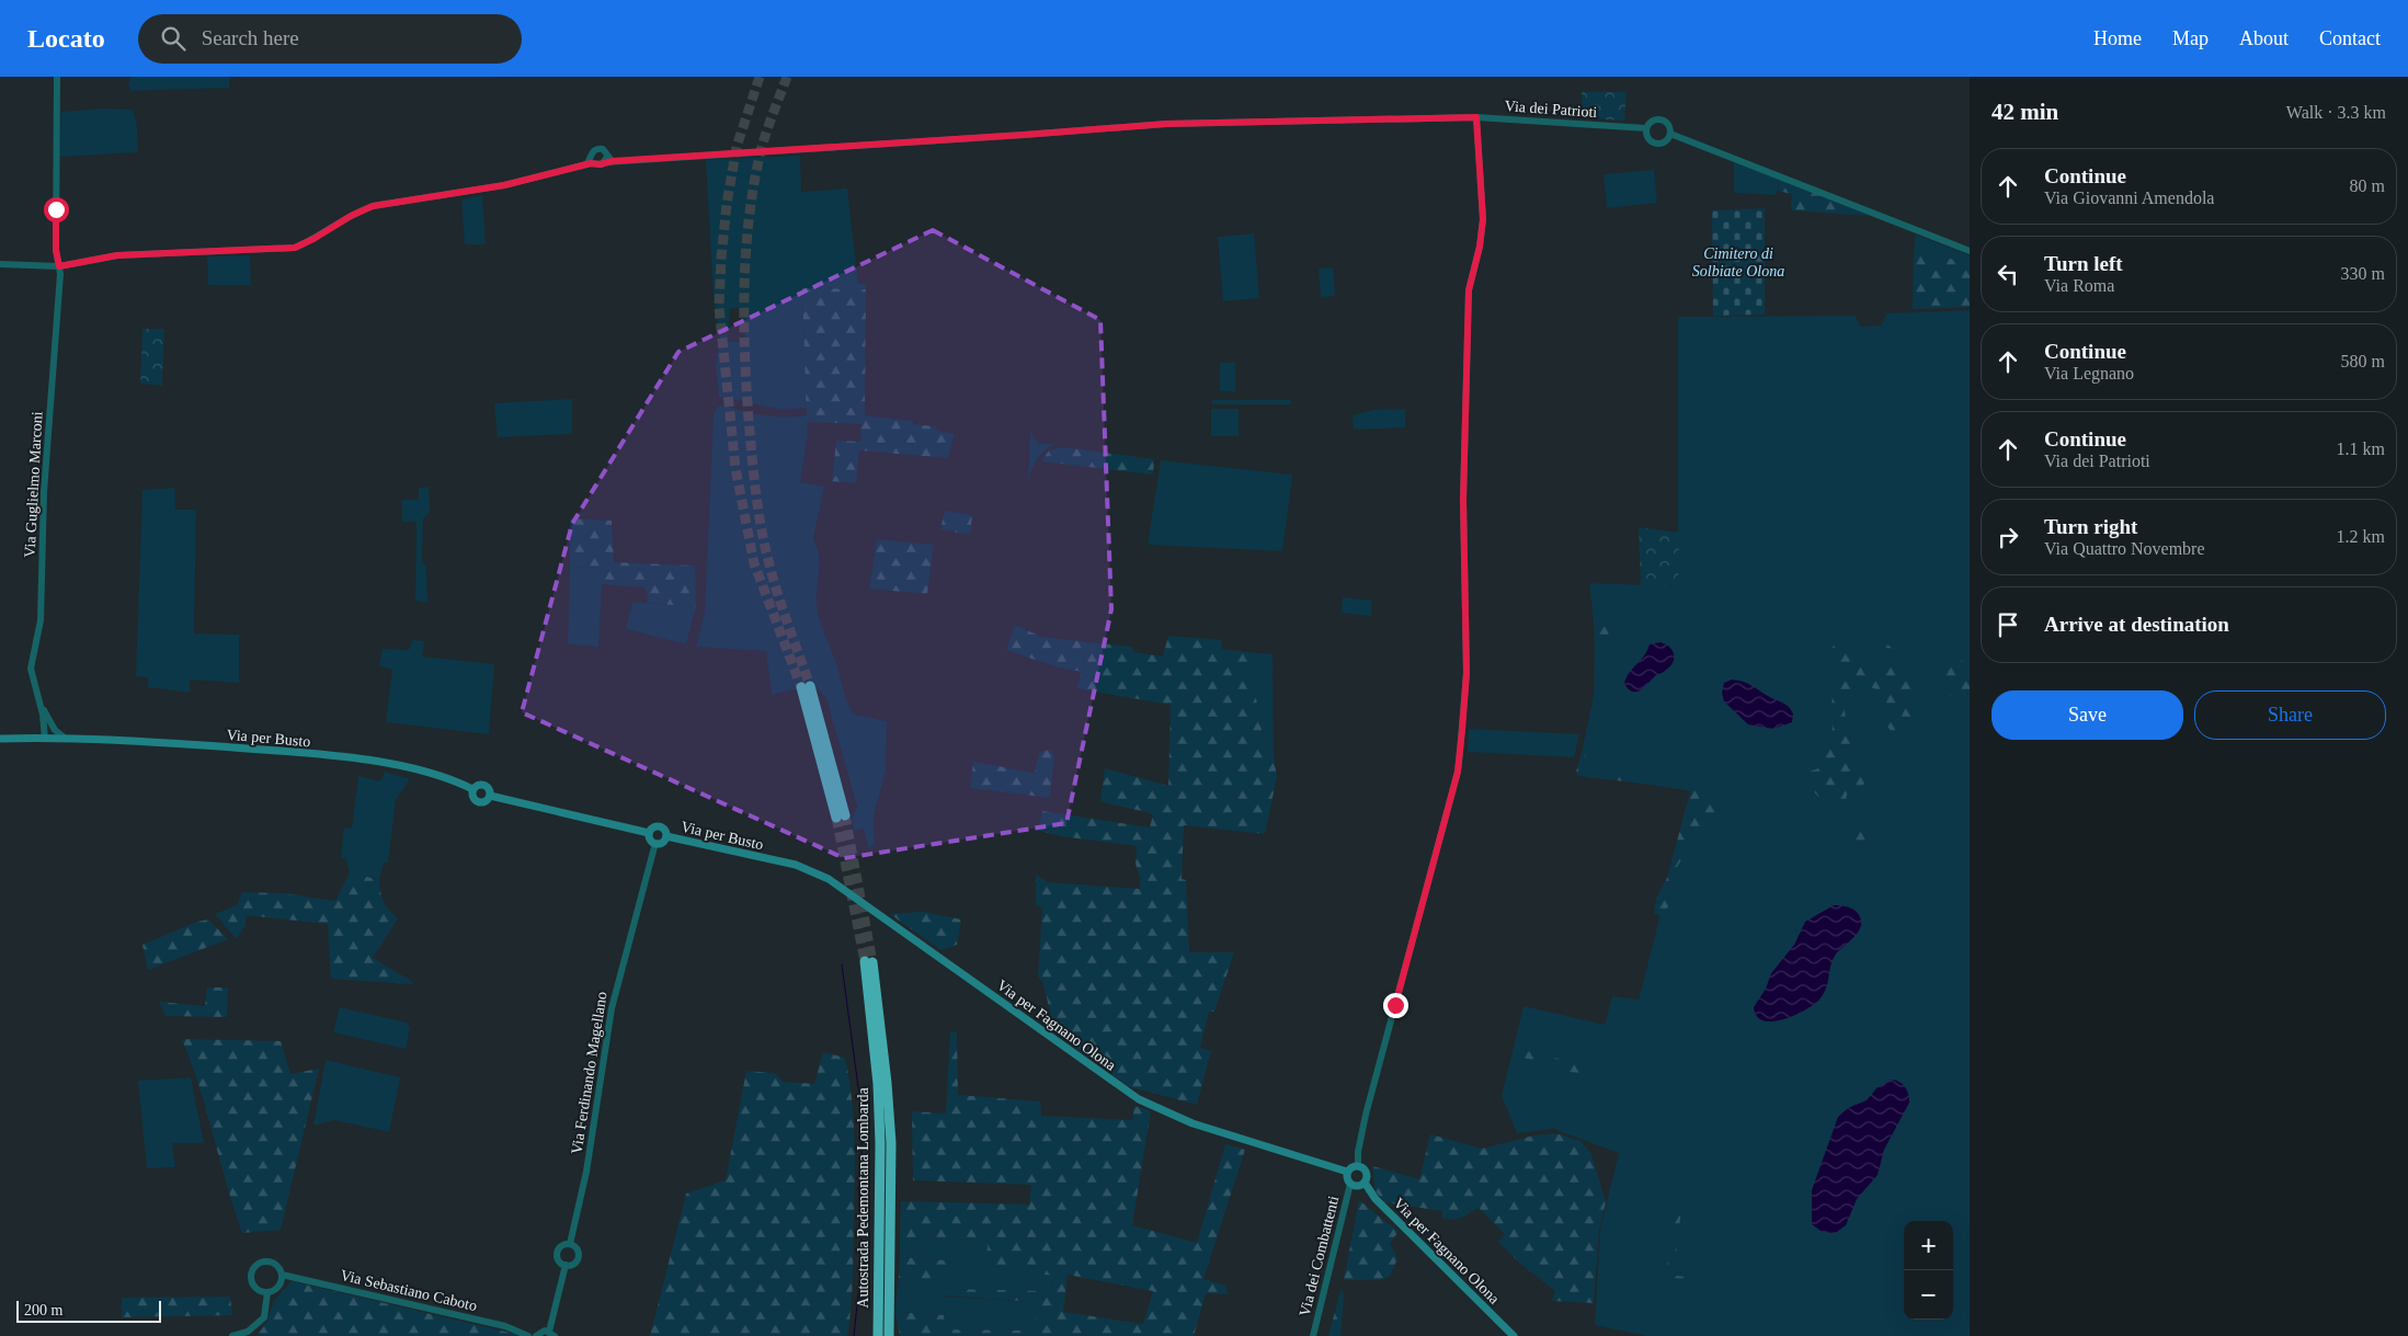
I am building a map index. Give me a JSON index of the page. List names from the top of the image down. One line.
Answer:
{"streets":{"highway":["Autostrada Pedemontana Lombarda"],"main road":["Via per Busto","Via per Fagnano Olona"],"street":["Via dei Patrioti","Via Guglielmo Marconi","Via Ferdinando Magellano","Via dei Combattenti","Via Sebastiano Caboto"]},"crossings":[["Via Guglielmo Marconi","Via per Busto"],["Via per Busto","Via per Fagnano Olona"],["Via per Busto","Via Ferdinando Magellano"],["Via per Fagnano Olona","Via dei Combattenti"]],"parks":["Cimitero di Solbiate Olona"],"scale_bar":"200 m","page":{"header":"Locato","search":"Search here","nav":["Home","Map","About","Contact"],"heading":["42 min","Walk · 3.3 km"],"list":[["Continue","Via Giovanni Amendola","80 m"],["Turn left","Via Roma","330 m"],["Continue","Via Legnano","580 m"],["Continue","Via dei Patrioti","1.1 km"],["Turn right","Via Quattro Novembre","1.2 km"],"Arrive at destination"],"buttons":["Save","Share"],"map_buttons":["+","−"],"scale":"200 m"}}
